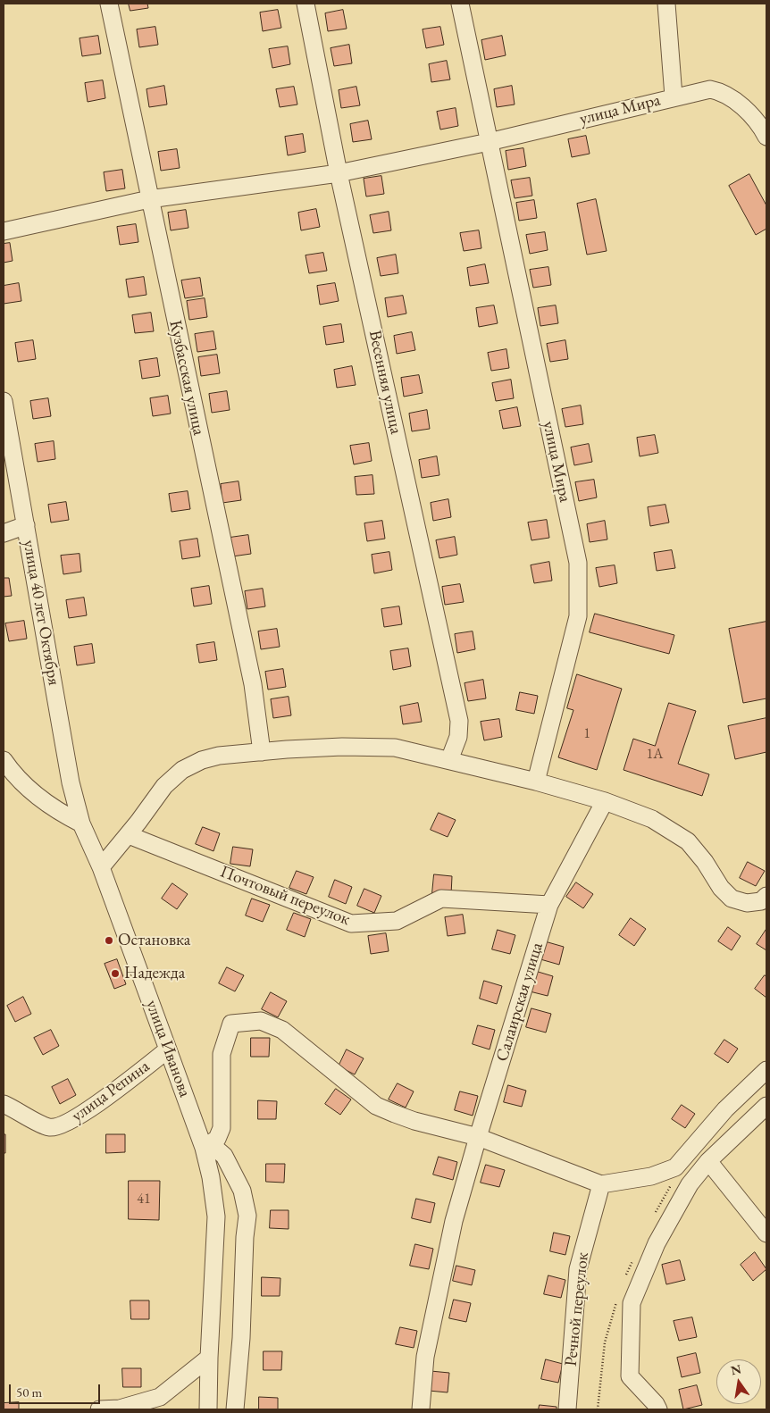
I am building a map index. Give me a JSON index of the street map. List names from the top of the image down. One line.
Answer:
{"streets":{"street":["улица Мира","Кузбасская улица","Весенняя улица","улица 40 лет Октября","Почтовый переулок","Салаирская улица","улица Иванова","улица Репина","Речной переулок"]},"crossings":[["улица 40 лет Октября","улица Иванова"],["Почтовый переулок","Салаирская улица"],["улица Иванова","улица Репина"]],"places":["Остановка","Надежда"],"house_numbers":["1","1А","41"],"scale_bar":"50 m","north":"top"}
